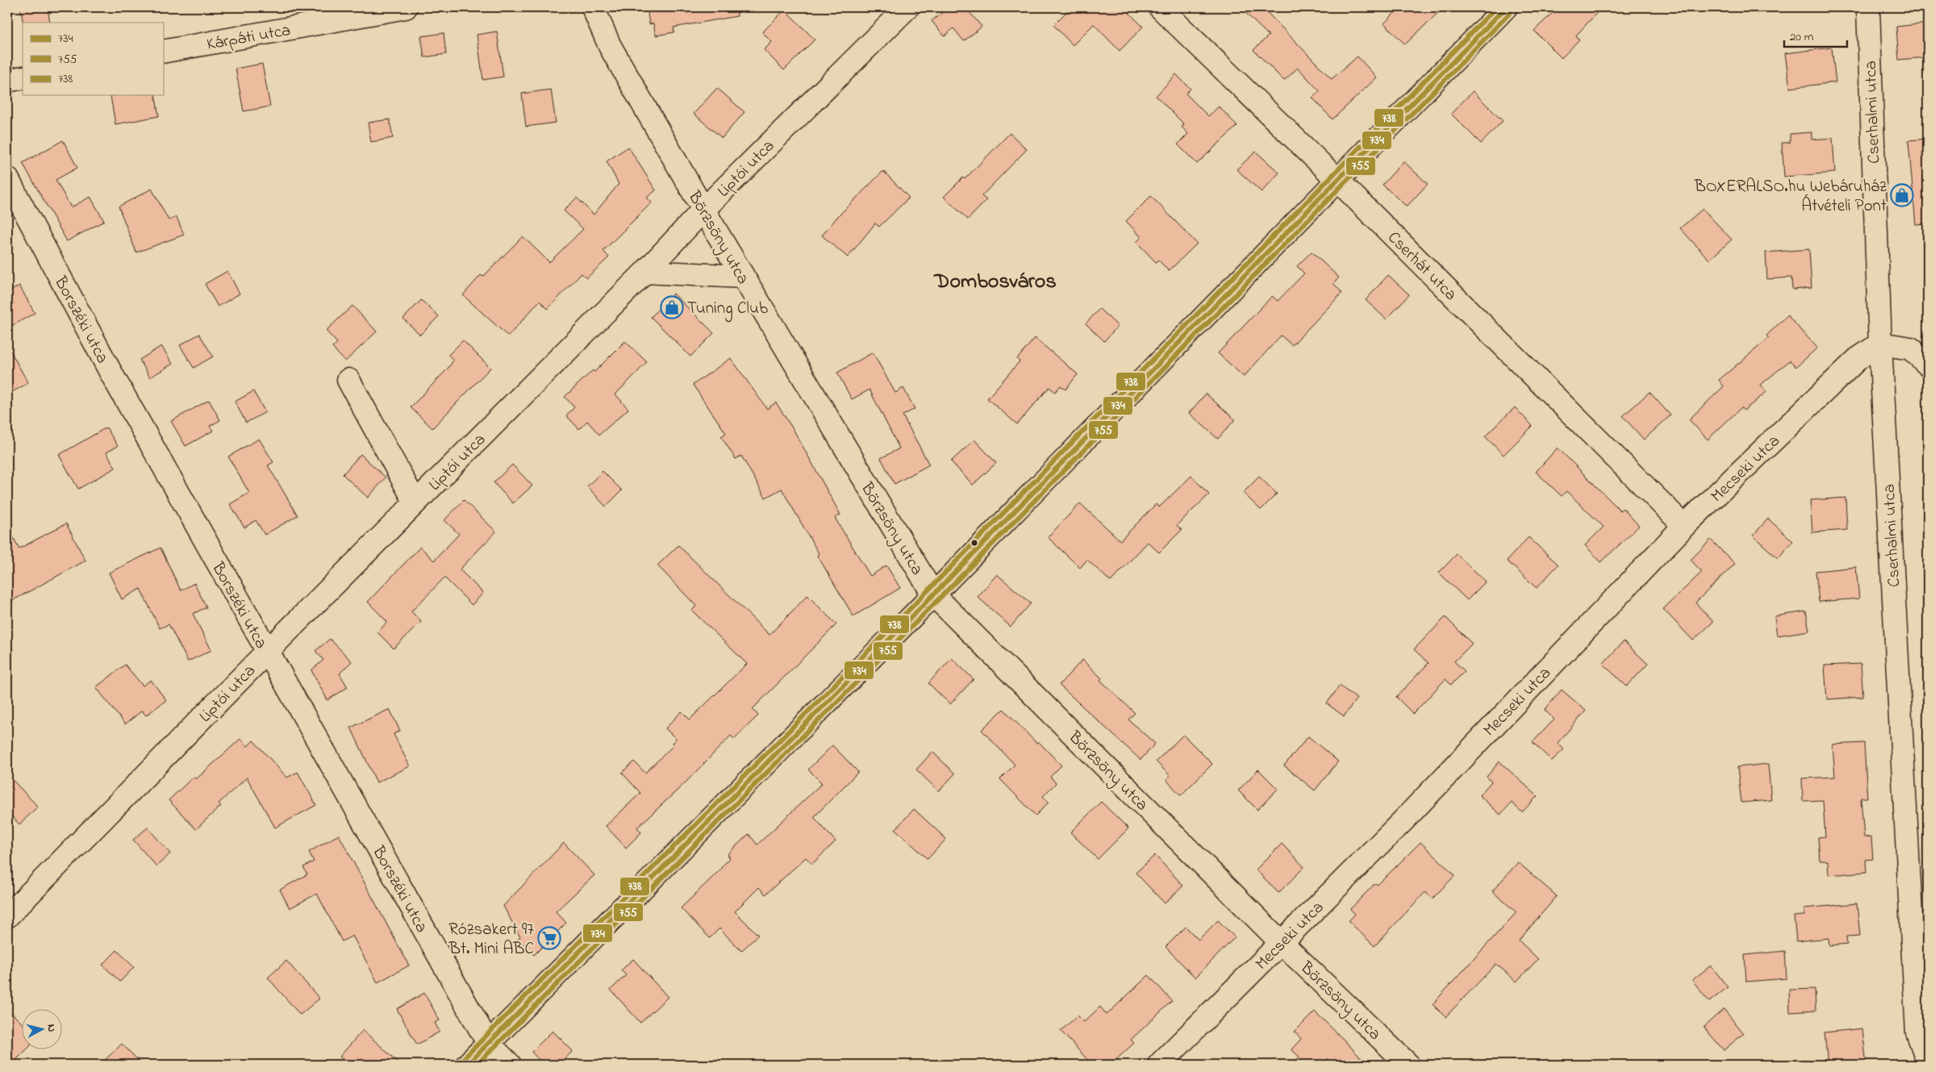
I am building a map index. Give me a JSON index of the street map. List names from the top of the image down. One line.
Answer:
{"streets":{"street":["Kárpáti utca","Cserhalmi utca","Liptói utca","Börzsöny utca","Cserhát utca","Borszéki utca","Mecseki utca"]},"crossings":[["Cserhalmi utca","Mecseki utca"],["Liptói utca","Börzsöny utca"],["Liptói utca","Borszéki utca"],["Börzsöny utca","Mecseki utca"],["Cserhát utca","Mecseki utca"]],"districts":["Dombosváros"],"places":{"shop":["BOXERALSO.hu Webáruház Átvételi Pont","Tuning Club"],"supermarket":["Rózsakert 97 Bt. Mini ABC"]},"lines":["transit line 734","transit line 738","transit line 755"],"legend":["734","755","738"],"scale_bar":"20 m","north":"right"}
